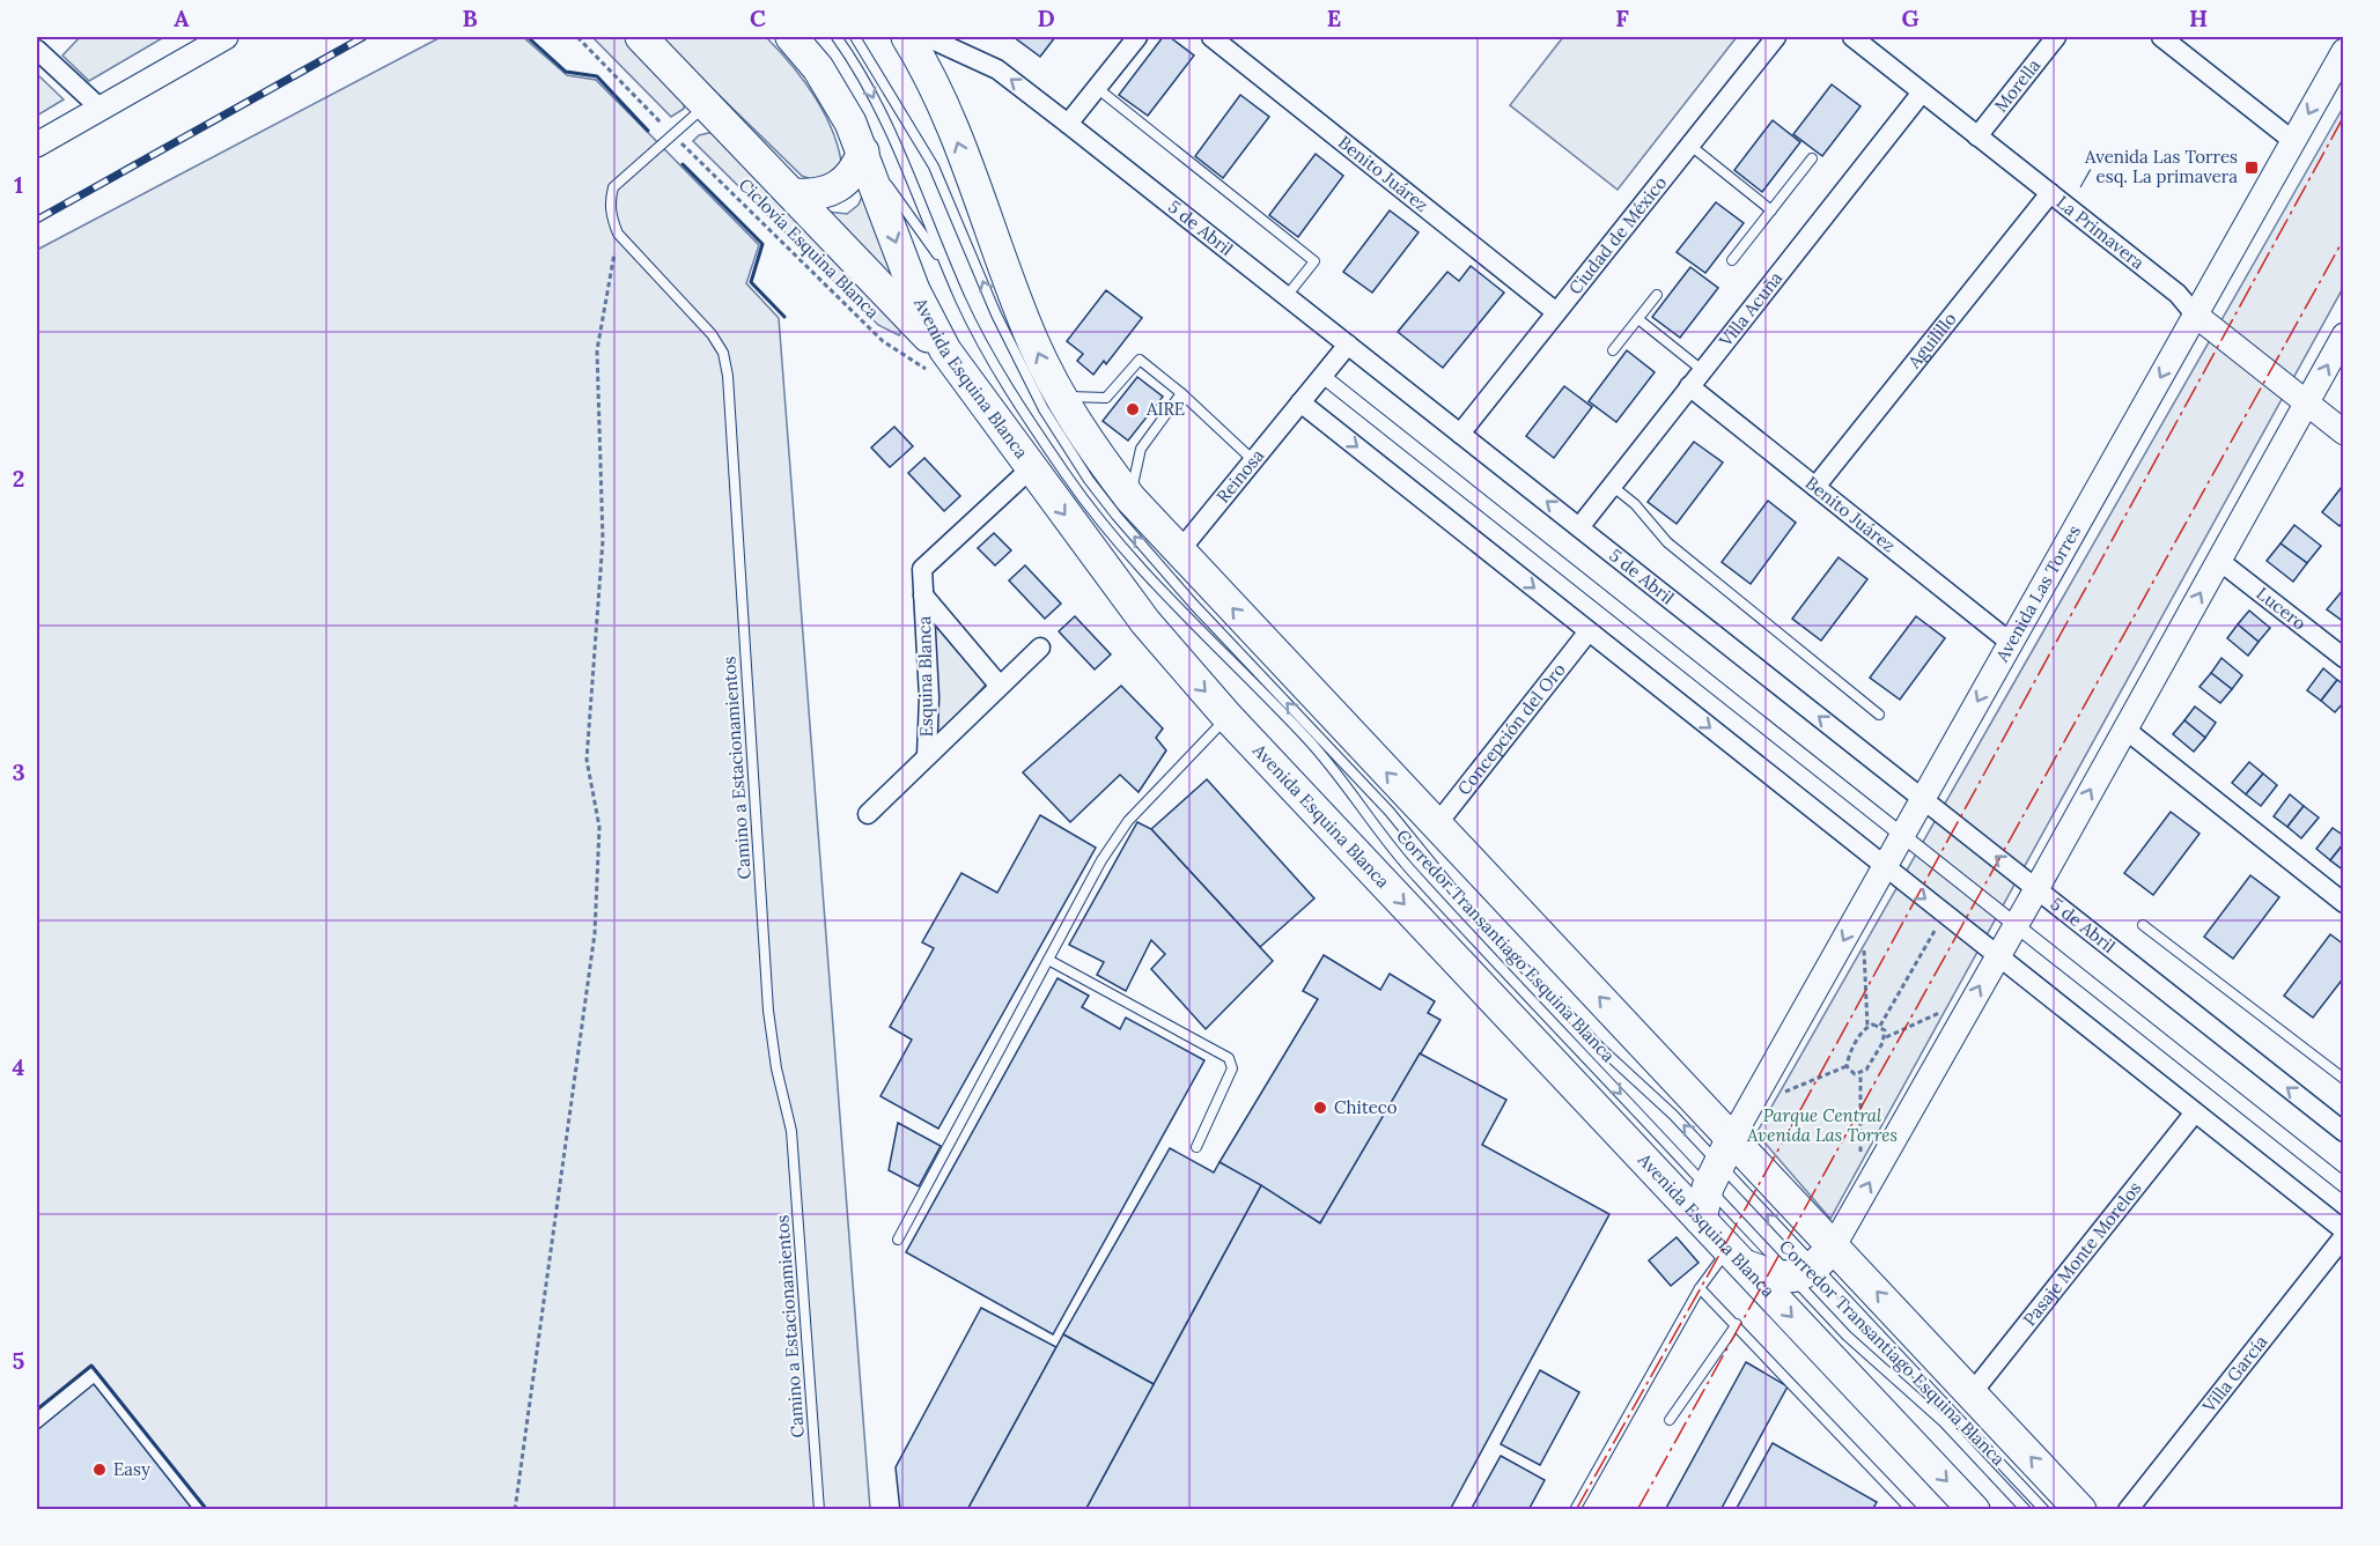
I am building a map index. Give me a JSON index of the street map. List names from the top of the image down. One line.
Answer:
{"streets":{"main road":["Avenida Esquina Blanca"],"street":["Morella","Benito Juárez","5 de Abril","La Primavera","Ciudad de México","Villa Acuña","Aguilillo","Reinosa","Avenida Las Torres","Lucero","Esquina Blanca","Concepción del Oro","Pasaje Monte Morelos","Villa García"],"lane":["Camino a Estacionamientos","Corredor Transantiago Esquina Blanca"],"path":["Ciclovía Esquina Blanca"]},"crossings":[["Morella","La Primavera"],["Benito Juárez","Ciudad de México"],["Benito Juárez","Villa Acuña"],["Benito Juárez","Aguilillo"],["Benito Juárez","Avenida Las Torres"],["5 de Abril","Ciudad de México"],["5 de Abril","Villa Acuña"],["5 de Abril","Reinosa"],["5 de Abril","Avenida Las Torres"],["La Primavera","Villa Acuña"],["La Primavera","Aguilillo"],["La Primavera","Avenida Las Torres"],["Ciclovía Esquina Blanca","Avenida Esquina Blanca"],["Ciclovía Esquina Blanca","Camino a Estacionamientos"],["Avenida Esquina Blanca","Esquina Blanca"],["Avenida Las Torres","Corredor Transantiago Esquina Blanca"]],"parks":["Parque Central Avenida Las Torres"],"places":{"transit":["Avenida Las Torres / esq. La primavera"],"other":["AIRE","Chiteco","Easy"]},"grid":{"columns":["A","B","C","D","E","F","G","H"],"rows":["1","2","3","4","5"]}}
